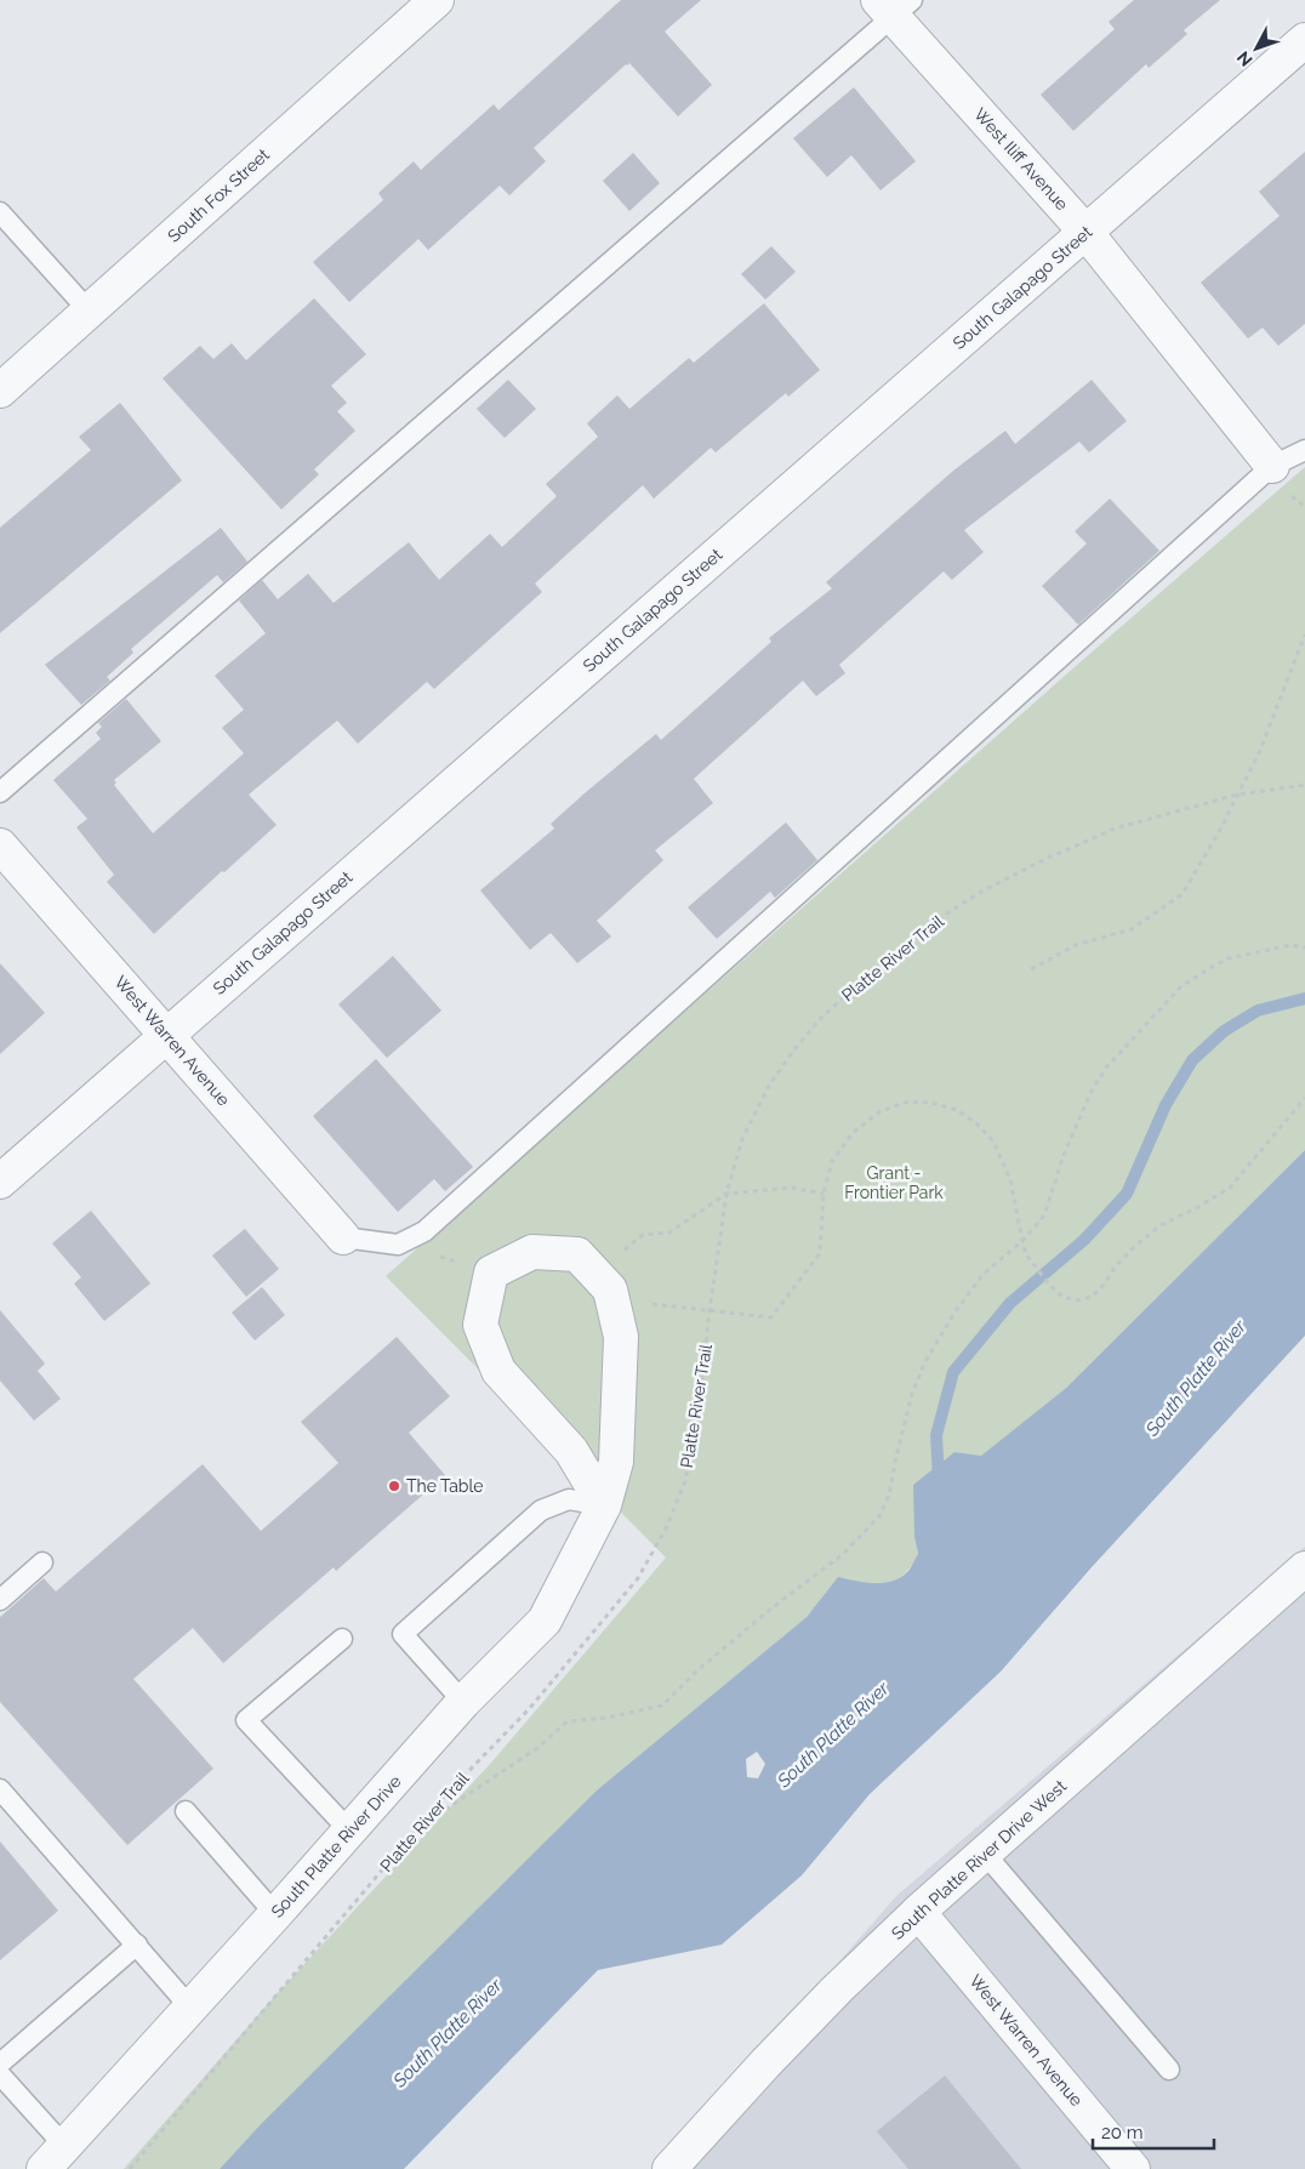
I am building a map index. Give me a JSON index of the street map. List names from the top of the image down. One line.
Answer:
{"streets":{"street":["West Iliff Avenue","South Fox Street","South Galapago Street","West Warren Avenue","South Platte River Drive","South Platte River Drive West"],"path":["Platte River Trail"]},"crossings":[["West Iliff Avenue","South Galapago Street"],["South Galapago Street","West Warren Avenue"],["West Warren Avenue","South Platte River Drive West"]],"water":["South Platte River"],"parks":["Grant - Frontier Park"],"places":["The Table"],"scale_bar":"20 m","north":"bottom left"}
